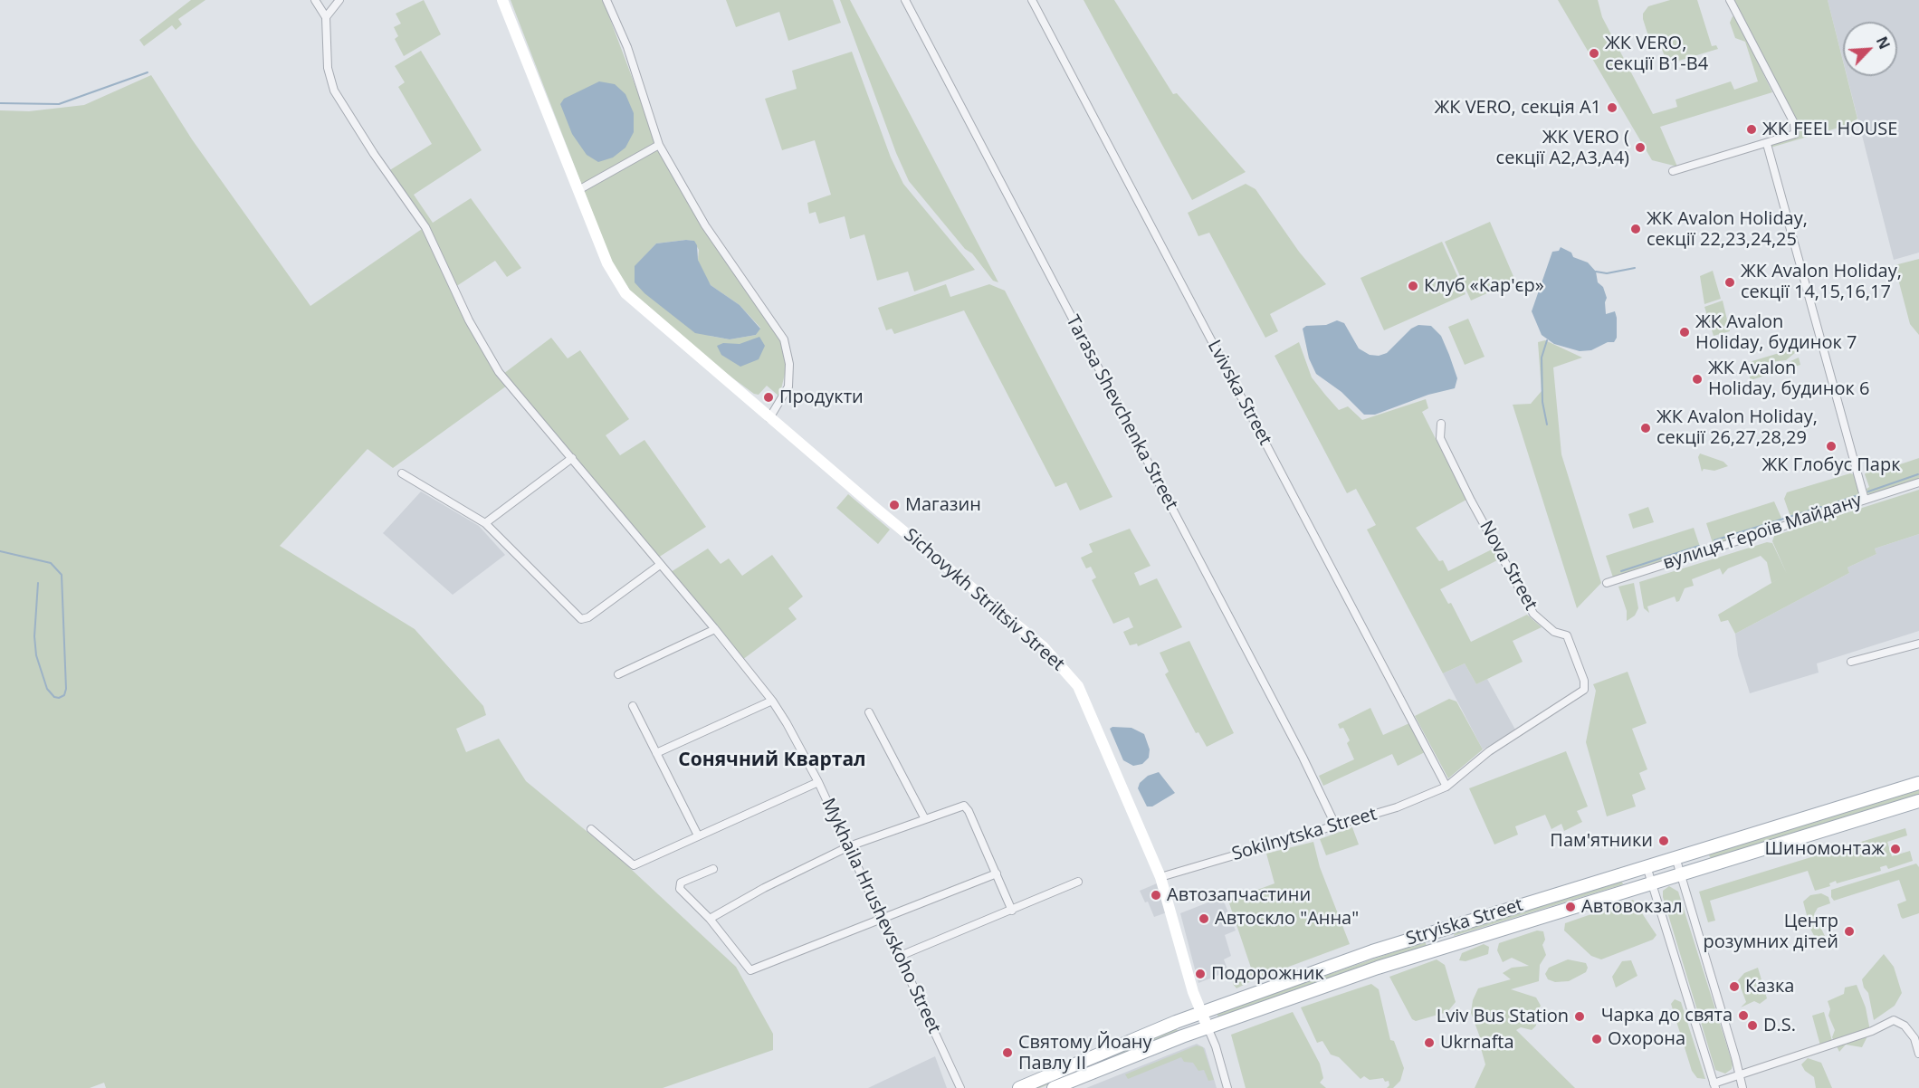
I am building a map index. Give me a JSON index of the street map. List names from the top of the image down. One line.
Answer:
{"streets":{"main road":["Stryiska Street"],"street":["Lvivska Street","Tarasa Shevchenka Street","вулиця Героїв Майдану","Nova Street","Sichovykh Striltsiv Street","Sokilnytska Street","Mykhaila Hrushevskoho Street"]},"crossings":[["Lvivska Street","Nova Street"],["Lvivska Street","Sokilnytska Street"],["Tarasa Shevchenka Street","Sokilnytska Street"],["Nova Street","Sokilnytska Street"],["Sichovykh Striltsiv Street","Sokilnytska Street"],["Sichovykh Striltsiv Street","Stryiska Street"]],"districts":["Сонячний Квартал"],"places":["ЖК VERO, секції В1-В4","ЖК VERO, секція А1","ЖК FEEL HOUSE","ЖК VERO ( секції А2,А3,А4)","ЖК Avalon Holiday, секції 22,23,24,25","ЖК Avalon Holiday, секції 14,15,16,17","Клуб «Кар'єр»","ЖК Avalon Holiday, будинок 7","ЖК Avalon Holiday, будинок 6","Продукти","ЖК Avalon Holiday, секції 26,27,28,29","ЖК Глобус Парк","Магазин","Пам'ятники","Шиномонтаж","Автозапчастини","Автовокзал","Автоскло \"Анна\"","Центр розумних дітей","Подорожник","Казка","Чарка до свята","Lviv Bus Station","D.S.","Охорона","Ukrnafta","Святому Йоану Павлу ІІ"],"north":"top right"}
